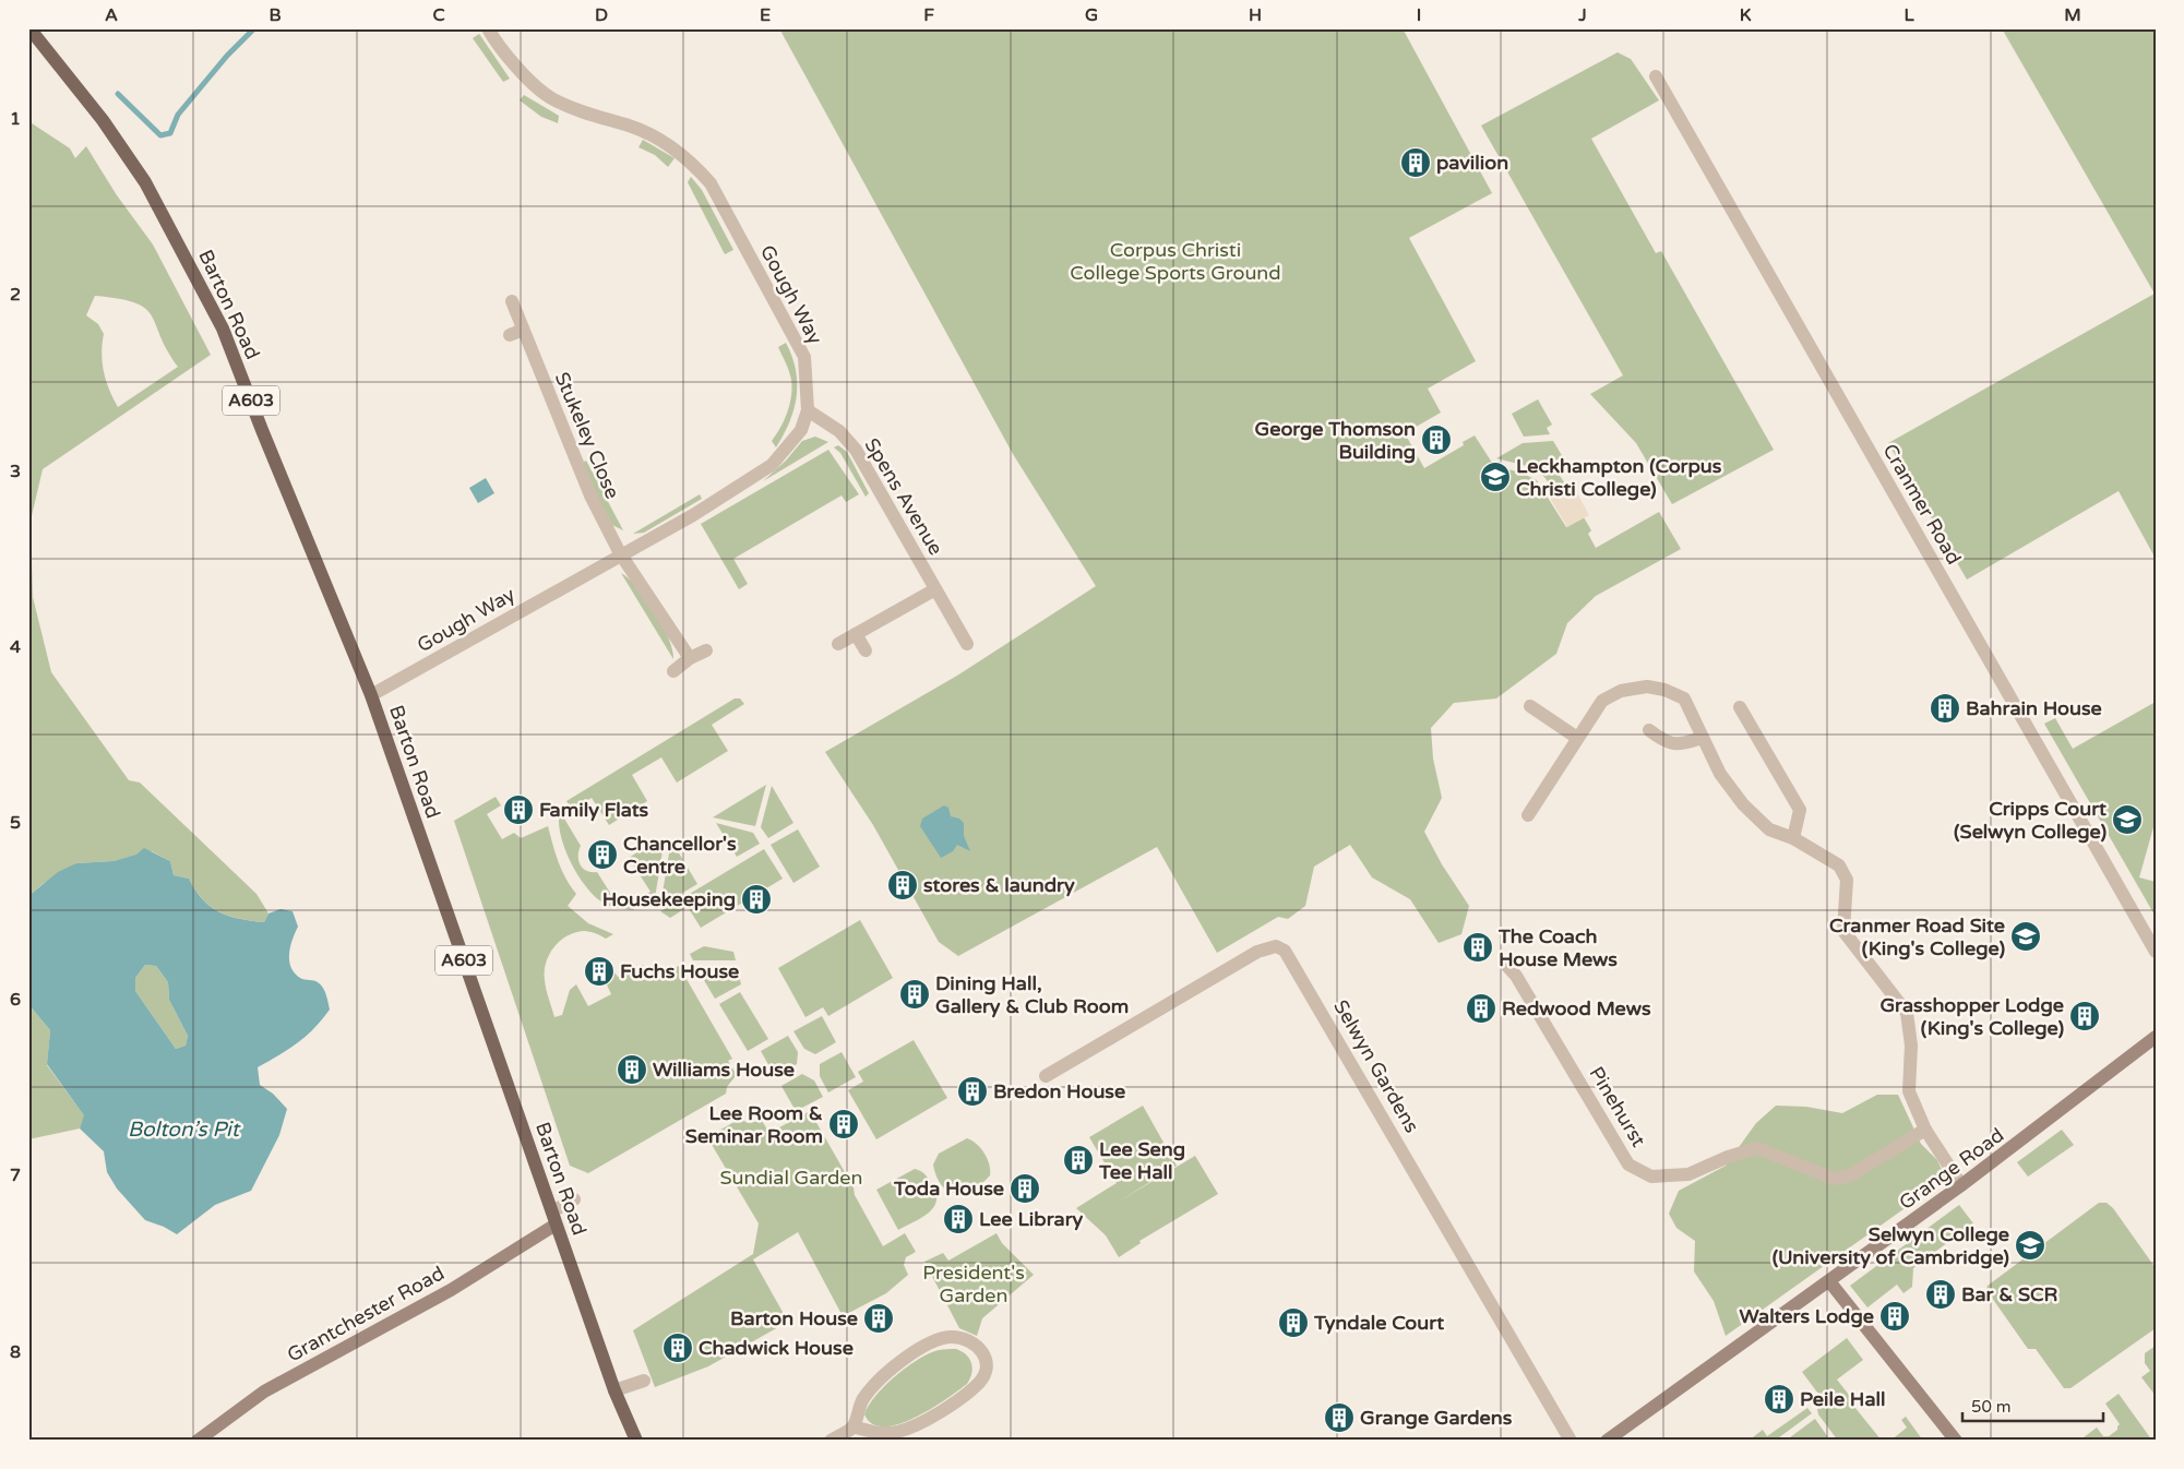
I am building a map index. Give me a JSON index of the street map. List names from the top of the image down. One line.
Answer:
{"streets":{"main road":["Barton Road","A603"],"street":["Gough Way","Stukeley Close","Spens Avenue","Cranmer Road","Selwyn Gardens","Pinehurst","Grange Road","Grantchester Road"]},"crossings":[["Gough Way","Barton Road"],["Gough Way","Stukeley Close"],["Gough Way","Spens Avenue"],["Barton Road","Grantchester Road"]],"water":["Bolton’s Pit"],"parks":["Corpus Christi College Sports Ground","Sundial Garden","President's Garden"],"places":{"building":["pavilion","George Thomson Building","Bahrain House","Family Flats","Chancellor's Centre","stores & laundry","Housekeeping","The Coach House Mews","Fuchs House","Dining Hall, Gallery & Club Room","Redwood Mews","Grasshopper Lodge (King's College)","Williams House","Bredon House","Lee Room & Seminar Room","Lee Seng Tee Hall","Toda House","Lee Library","Bar & SCR","Walters Lodge","Barton House","Tyndale Court","Chadwick House","Peile Hall","Grange Gardens"],"school or university":["Leckhampton (Corpus Christi College)","Cripps Court (Selwyn College)","Cranmer Road Site (King's College)","Selwyn College (University of Cambridge)"]},"scale_bar":"50 m","grid":{"columns":["A","B","C","D","E","F","G","H","I","J","K","L","M"],"rows":["1","2","3","4","5","6","7","8"]}}
